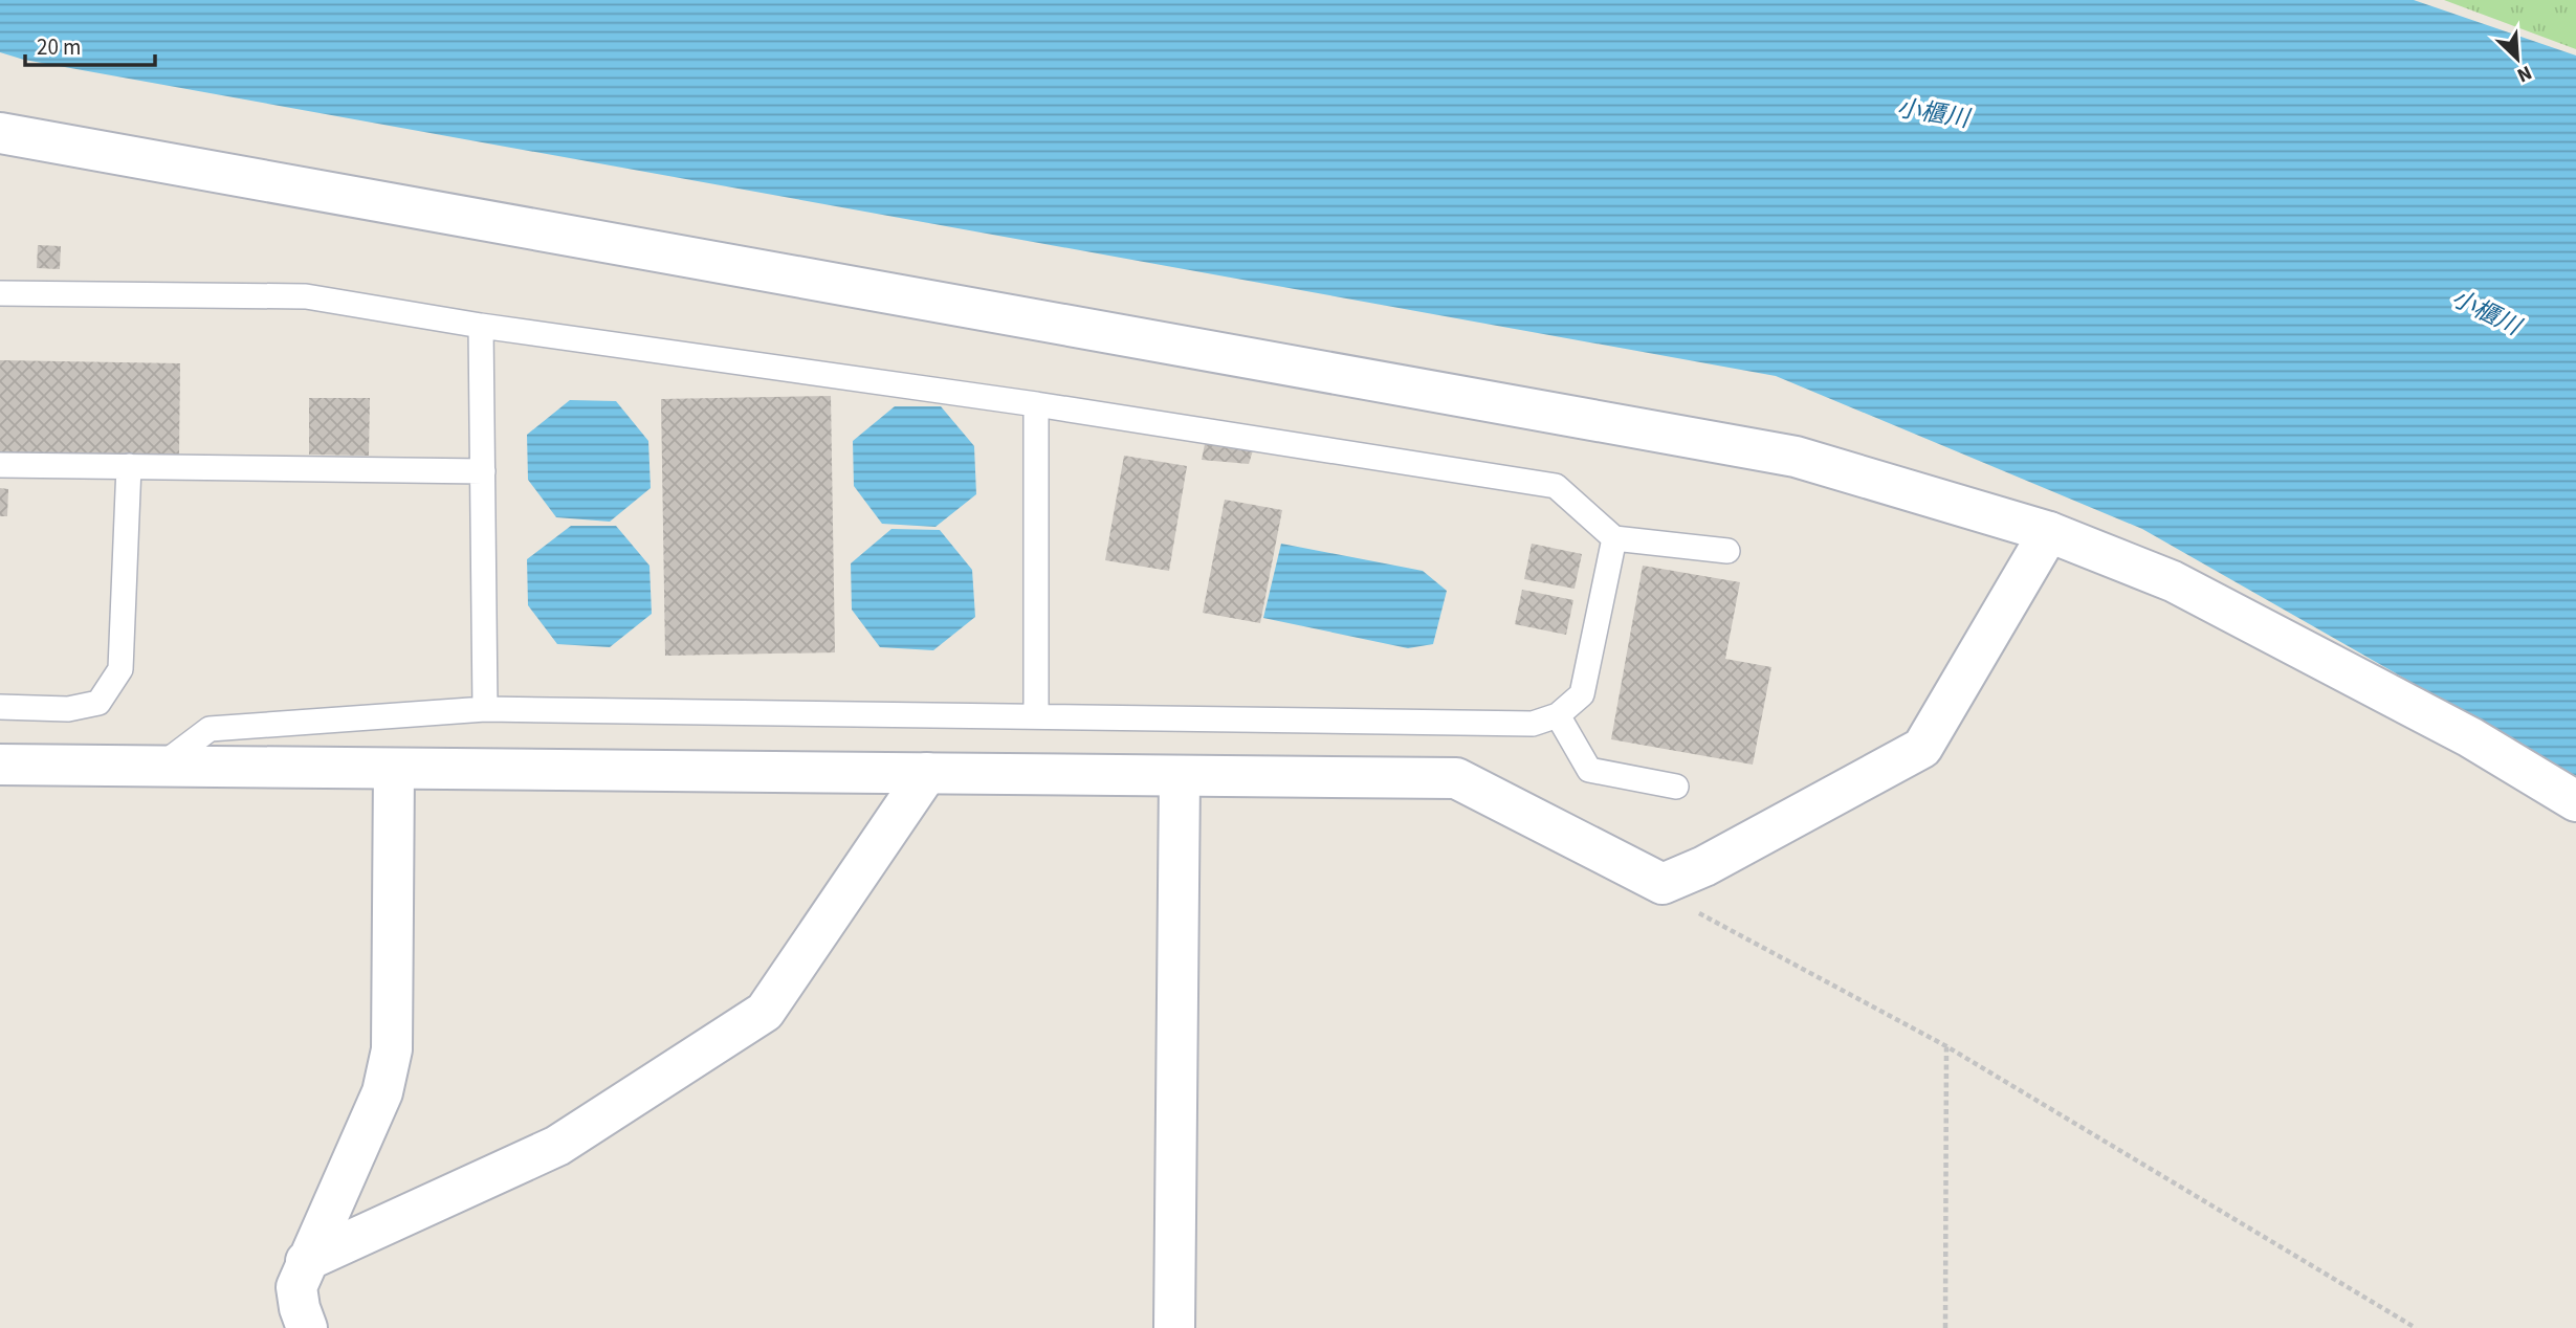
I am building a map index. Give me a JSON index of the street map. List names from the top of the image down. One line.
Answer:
{"water":["小櫃川"],"scale_bar":"20 m","north":"bottom right"}
